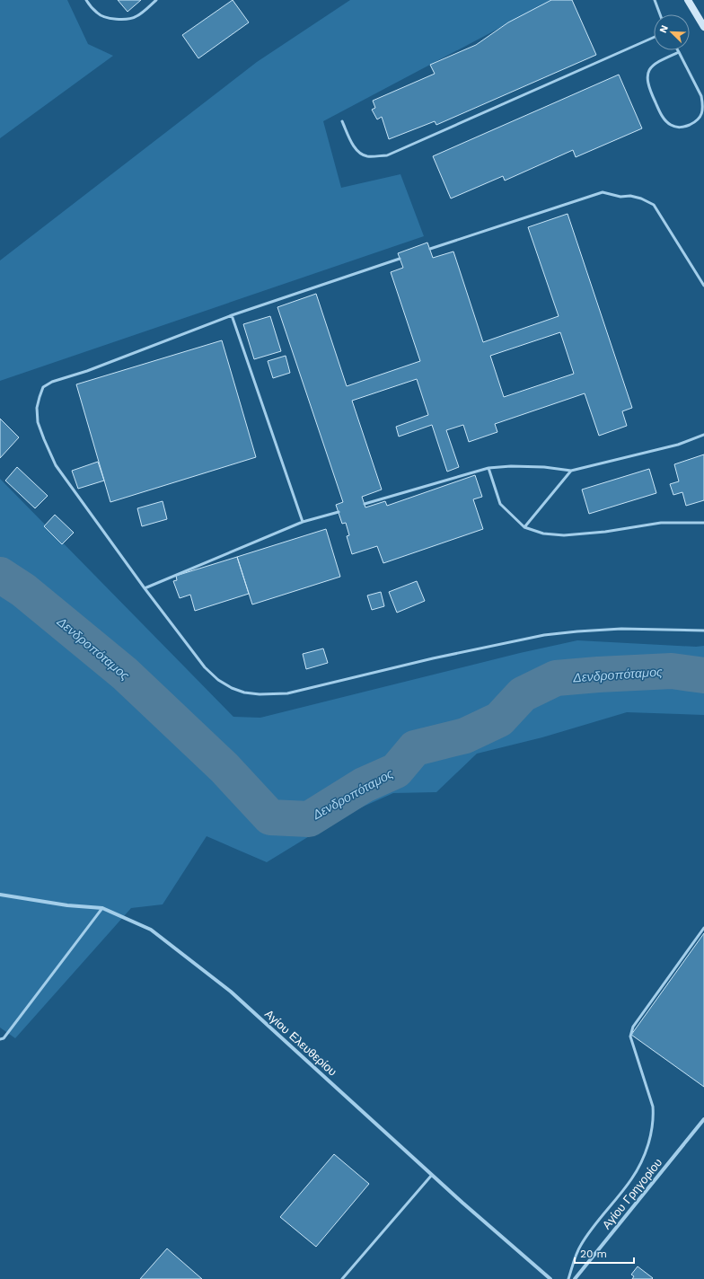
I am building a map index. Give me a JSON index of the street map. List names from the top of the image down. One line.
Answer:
{"streets":{"street":["Αγίου Ελευθερίου","Αγίου Γρηγορίου"]},"water":["Δενδροπόταμος"],"scale_bar":"20 m","north":"top left"}
